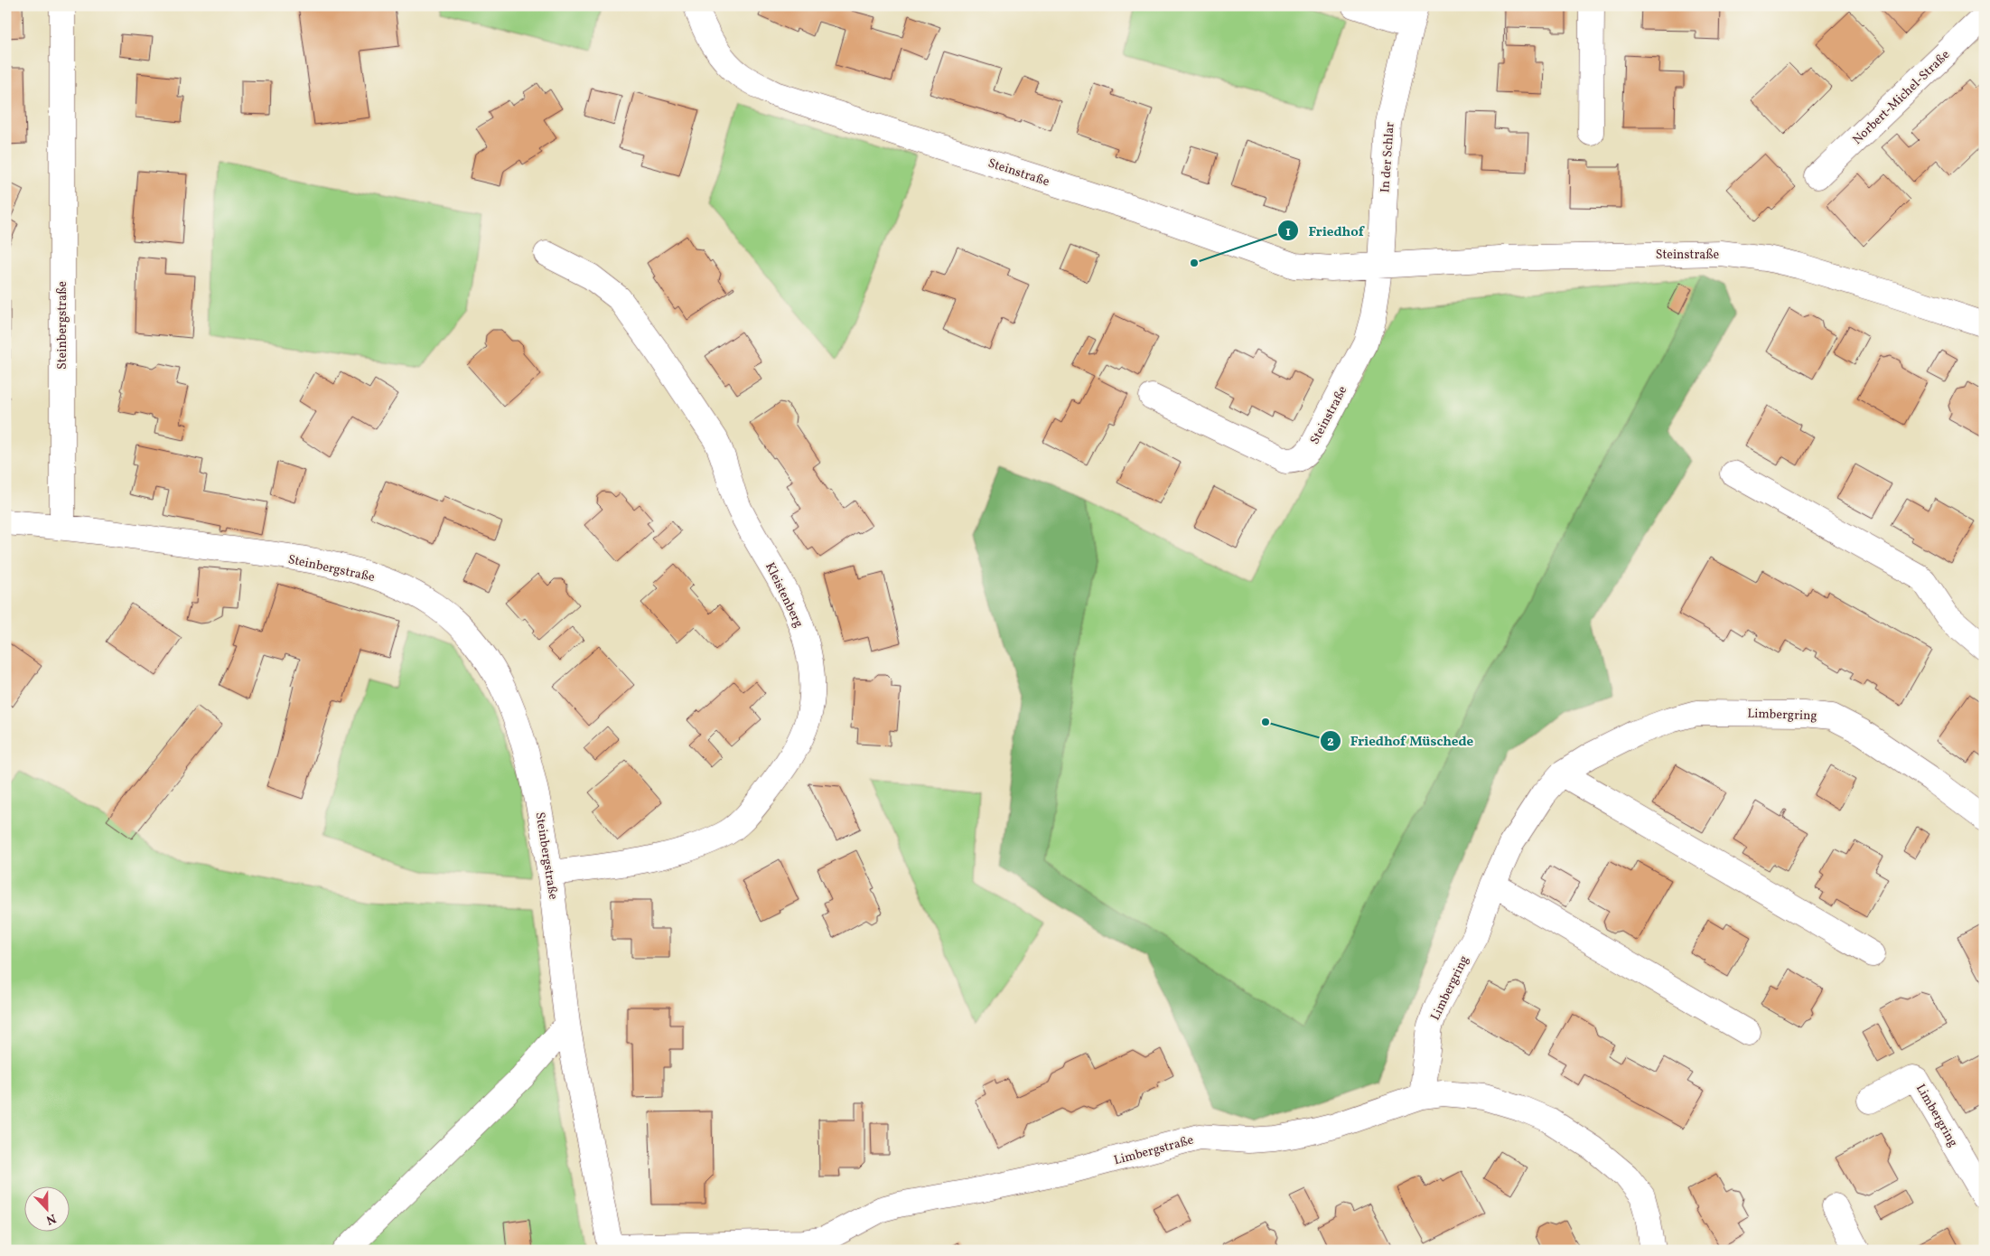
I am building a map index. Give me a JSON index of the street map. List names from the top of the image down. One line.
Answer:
{"streets":{"street":["Norbert-Michel-Straße","In der Schlar","Steinstraße","Steinbergstraße","Kleistenberg","Limbergring","Limbergstraße"]},"crossings":[["In der Schlar","Steinstraße"],["Steinbergstraße","Kleistenberg"],["Steinbergstraße","Limbergstraße"],["Limbergring","Limbergstraße"]],"places":["Friedhof","Friedhof Müschede"],"north":"bottom"}
